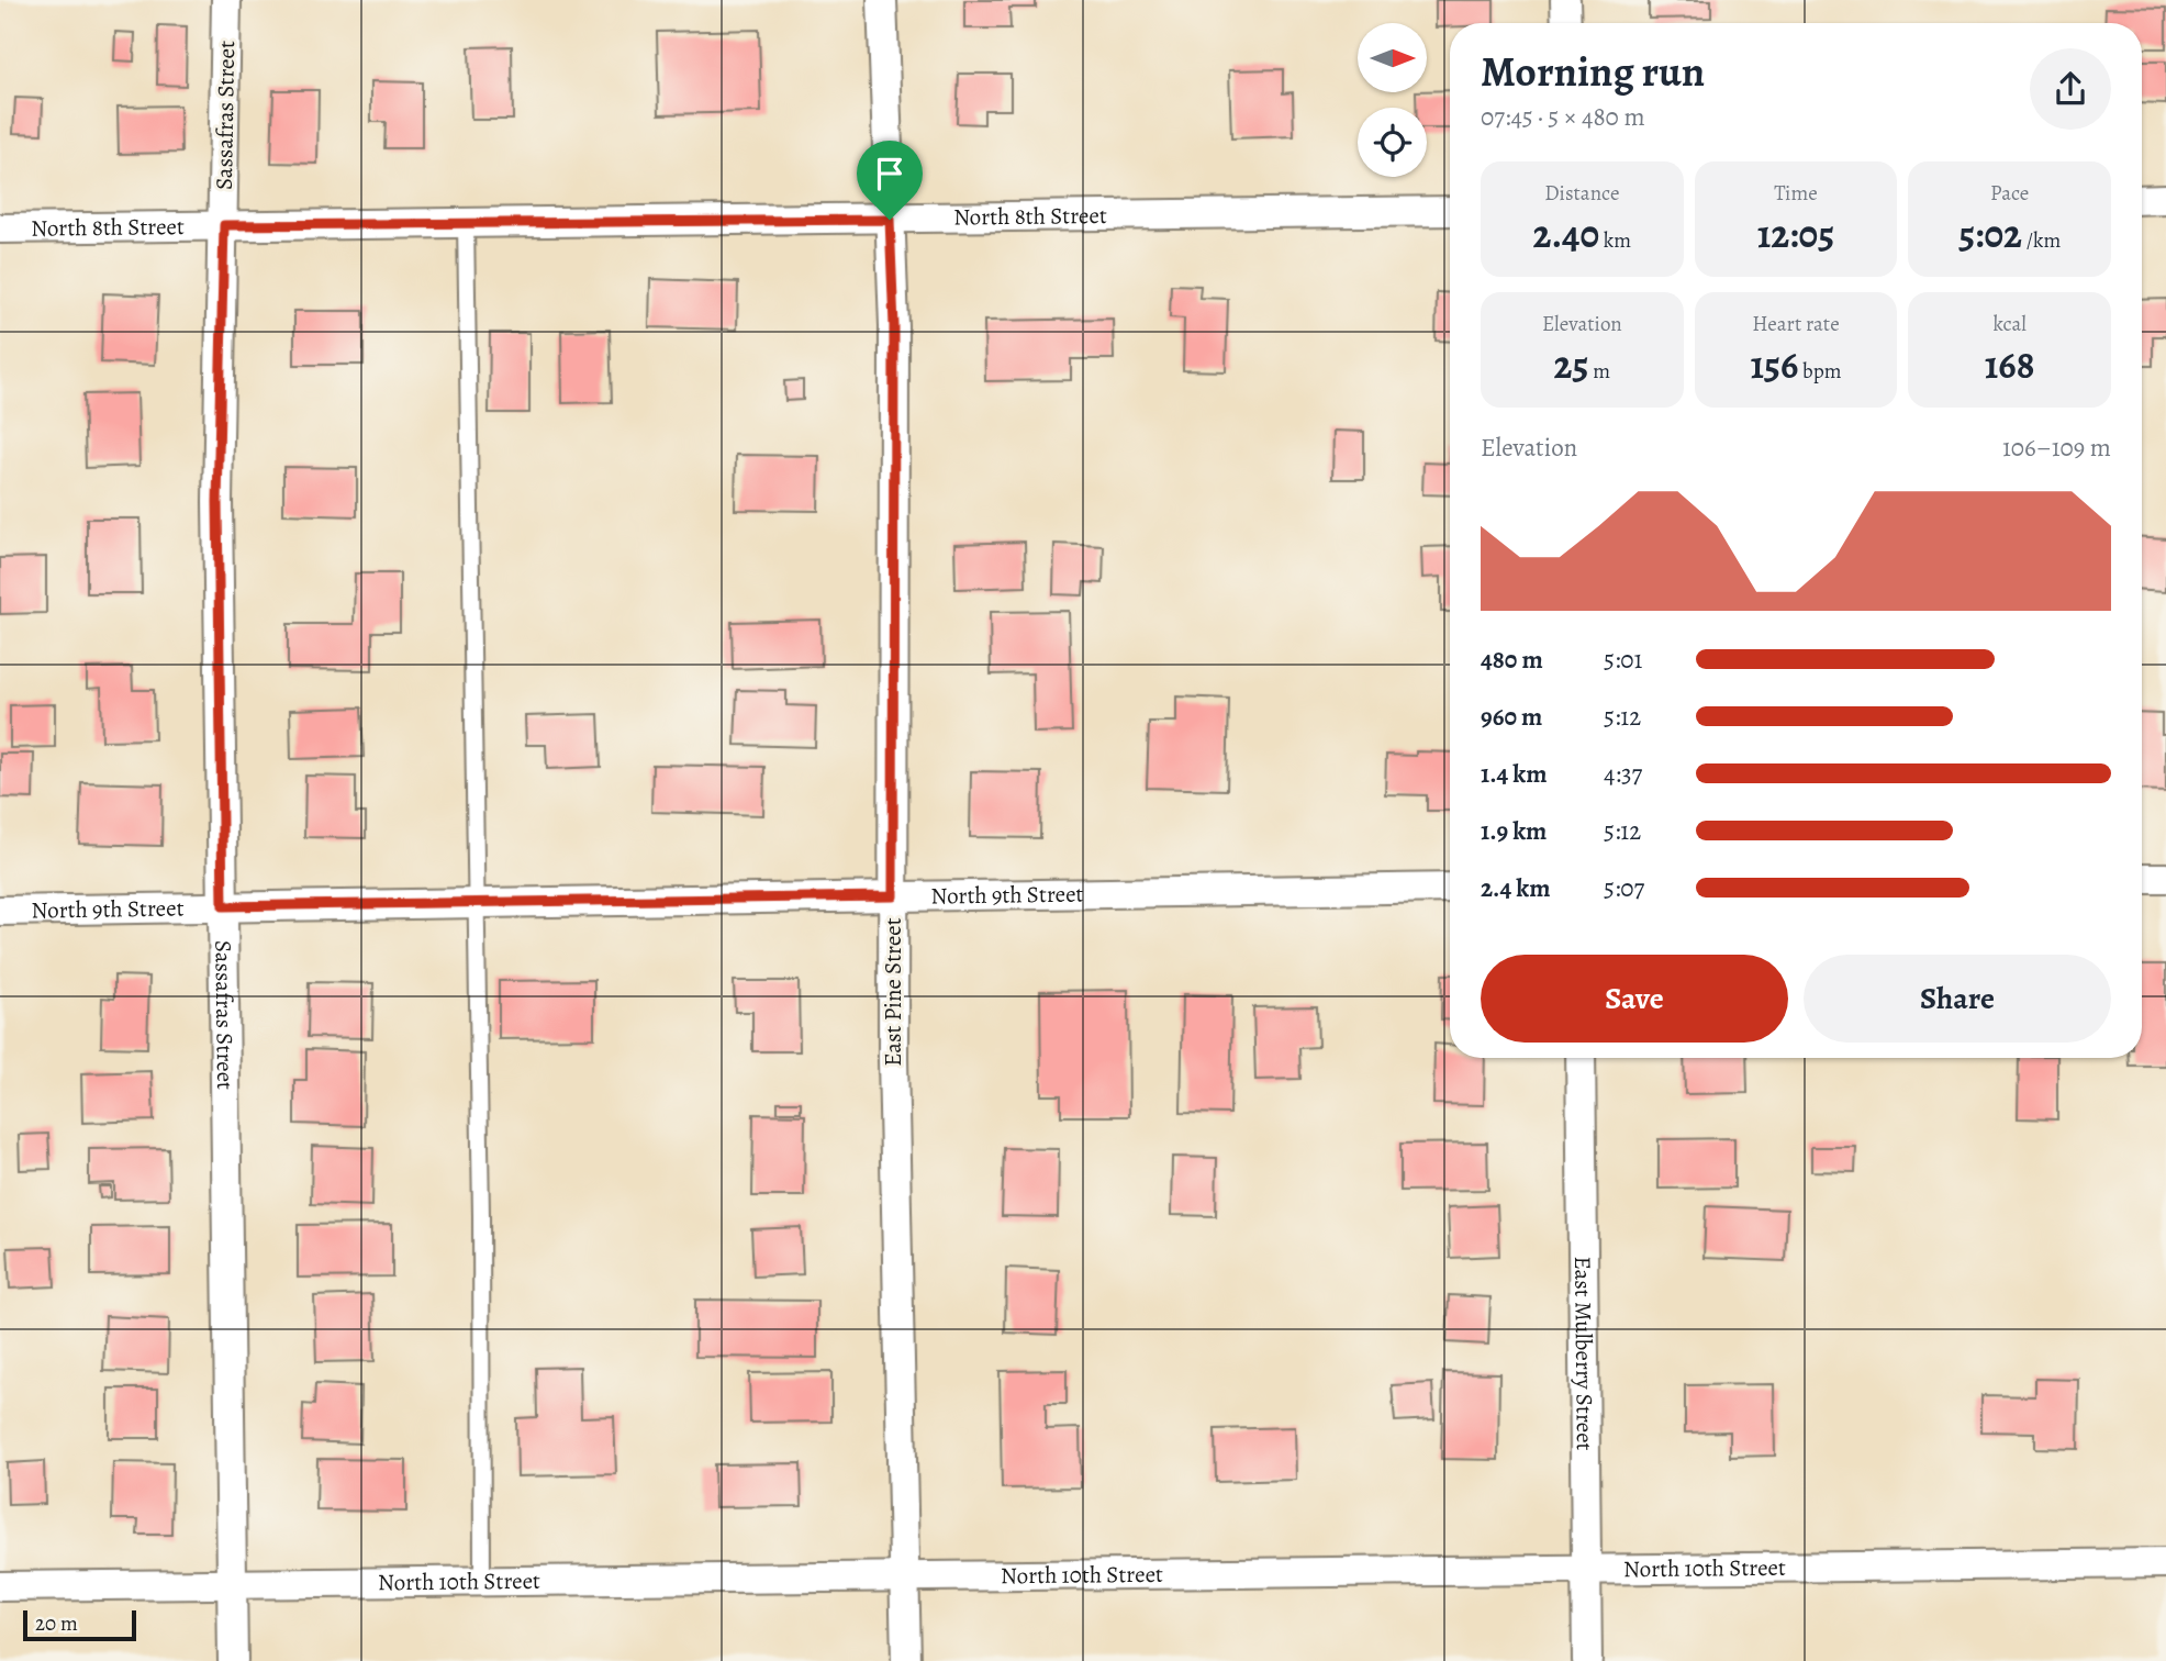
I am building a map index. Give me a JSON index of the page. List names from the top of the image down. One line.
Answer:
{"streets":{"street":["Sassafras Street","North 8th Street","North 9th Street","East Pine Street","East Mulberry Street","North 10th Street"]},"crossings":[["Sassafras Street","North 8th Street"],["Sassafras Street","North 9th Street"],["Sassafras Street","North 10th Street"],["North 8th Street","East Pine Street"],["North 9th Street","East Pine Street"],["East Pine Street","North 10th Street"],["East Mulberry Street","North 10th Street"]],"scale_bar":"20 m","north":"right","page":{"heading":["Morning run","07:45 · 5 × 480 m"],"stats":[["Distance","2.40 km"],["Time","12:05"],["Pace","5:02 /km"],["Elevation","25 m"],["Heart rate","156 bpm"],["kcal","168"]],"chart":["Elevation","106–109 m"],"list":[{"name":"480 m","note":"5:01"},{"name":"960 m","note":"5:12"},{"name":"1.4 km","note":"4:37"},{"name":"1.9 km","note":"5:12"},{"name":"2.4 km","note":"5:07"}],"buttons":["Save","Share"],"scale":"20 m"}}
